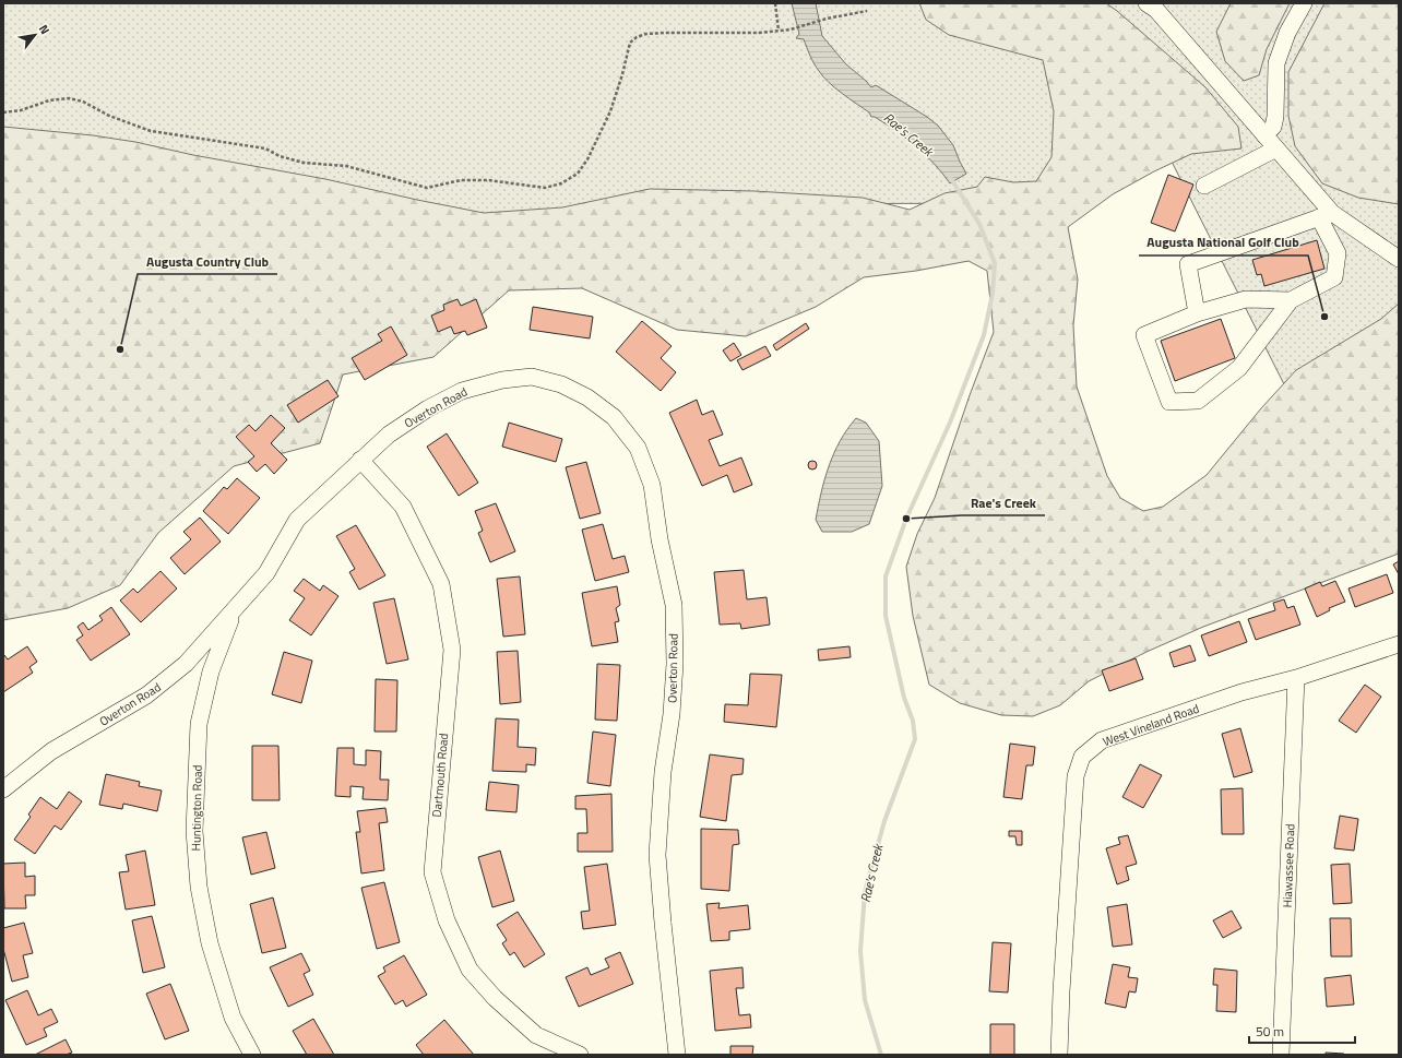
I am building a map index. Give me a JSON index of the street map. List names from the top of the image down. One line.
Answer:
{"streets":{"street":["Overton Road","West Vineland Road","Dartmouth Road","Huntington Road","Hiawassee Road"]},"crossings":[["Overton Road","Dartmouth Road"],["Overton Road","Huntington Road"],["West Vineland Road","Hiawassee Road"]],"water":["Rae's Creek"],"places":["Augusta National Golf Club","Augusta Country Club","Rae's Creek"],"scale_bar":"50 m","north":"top right"}
